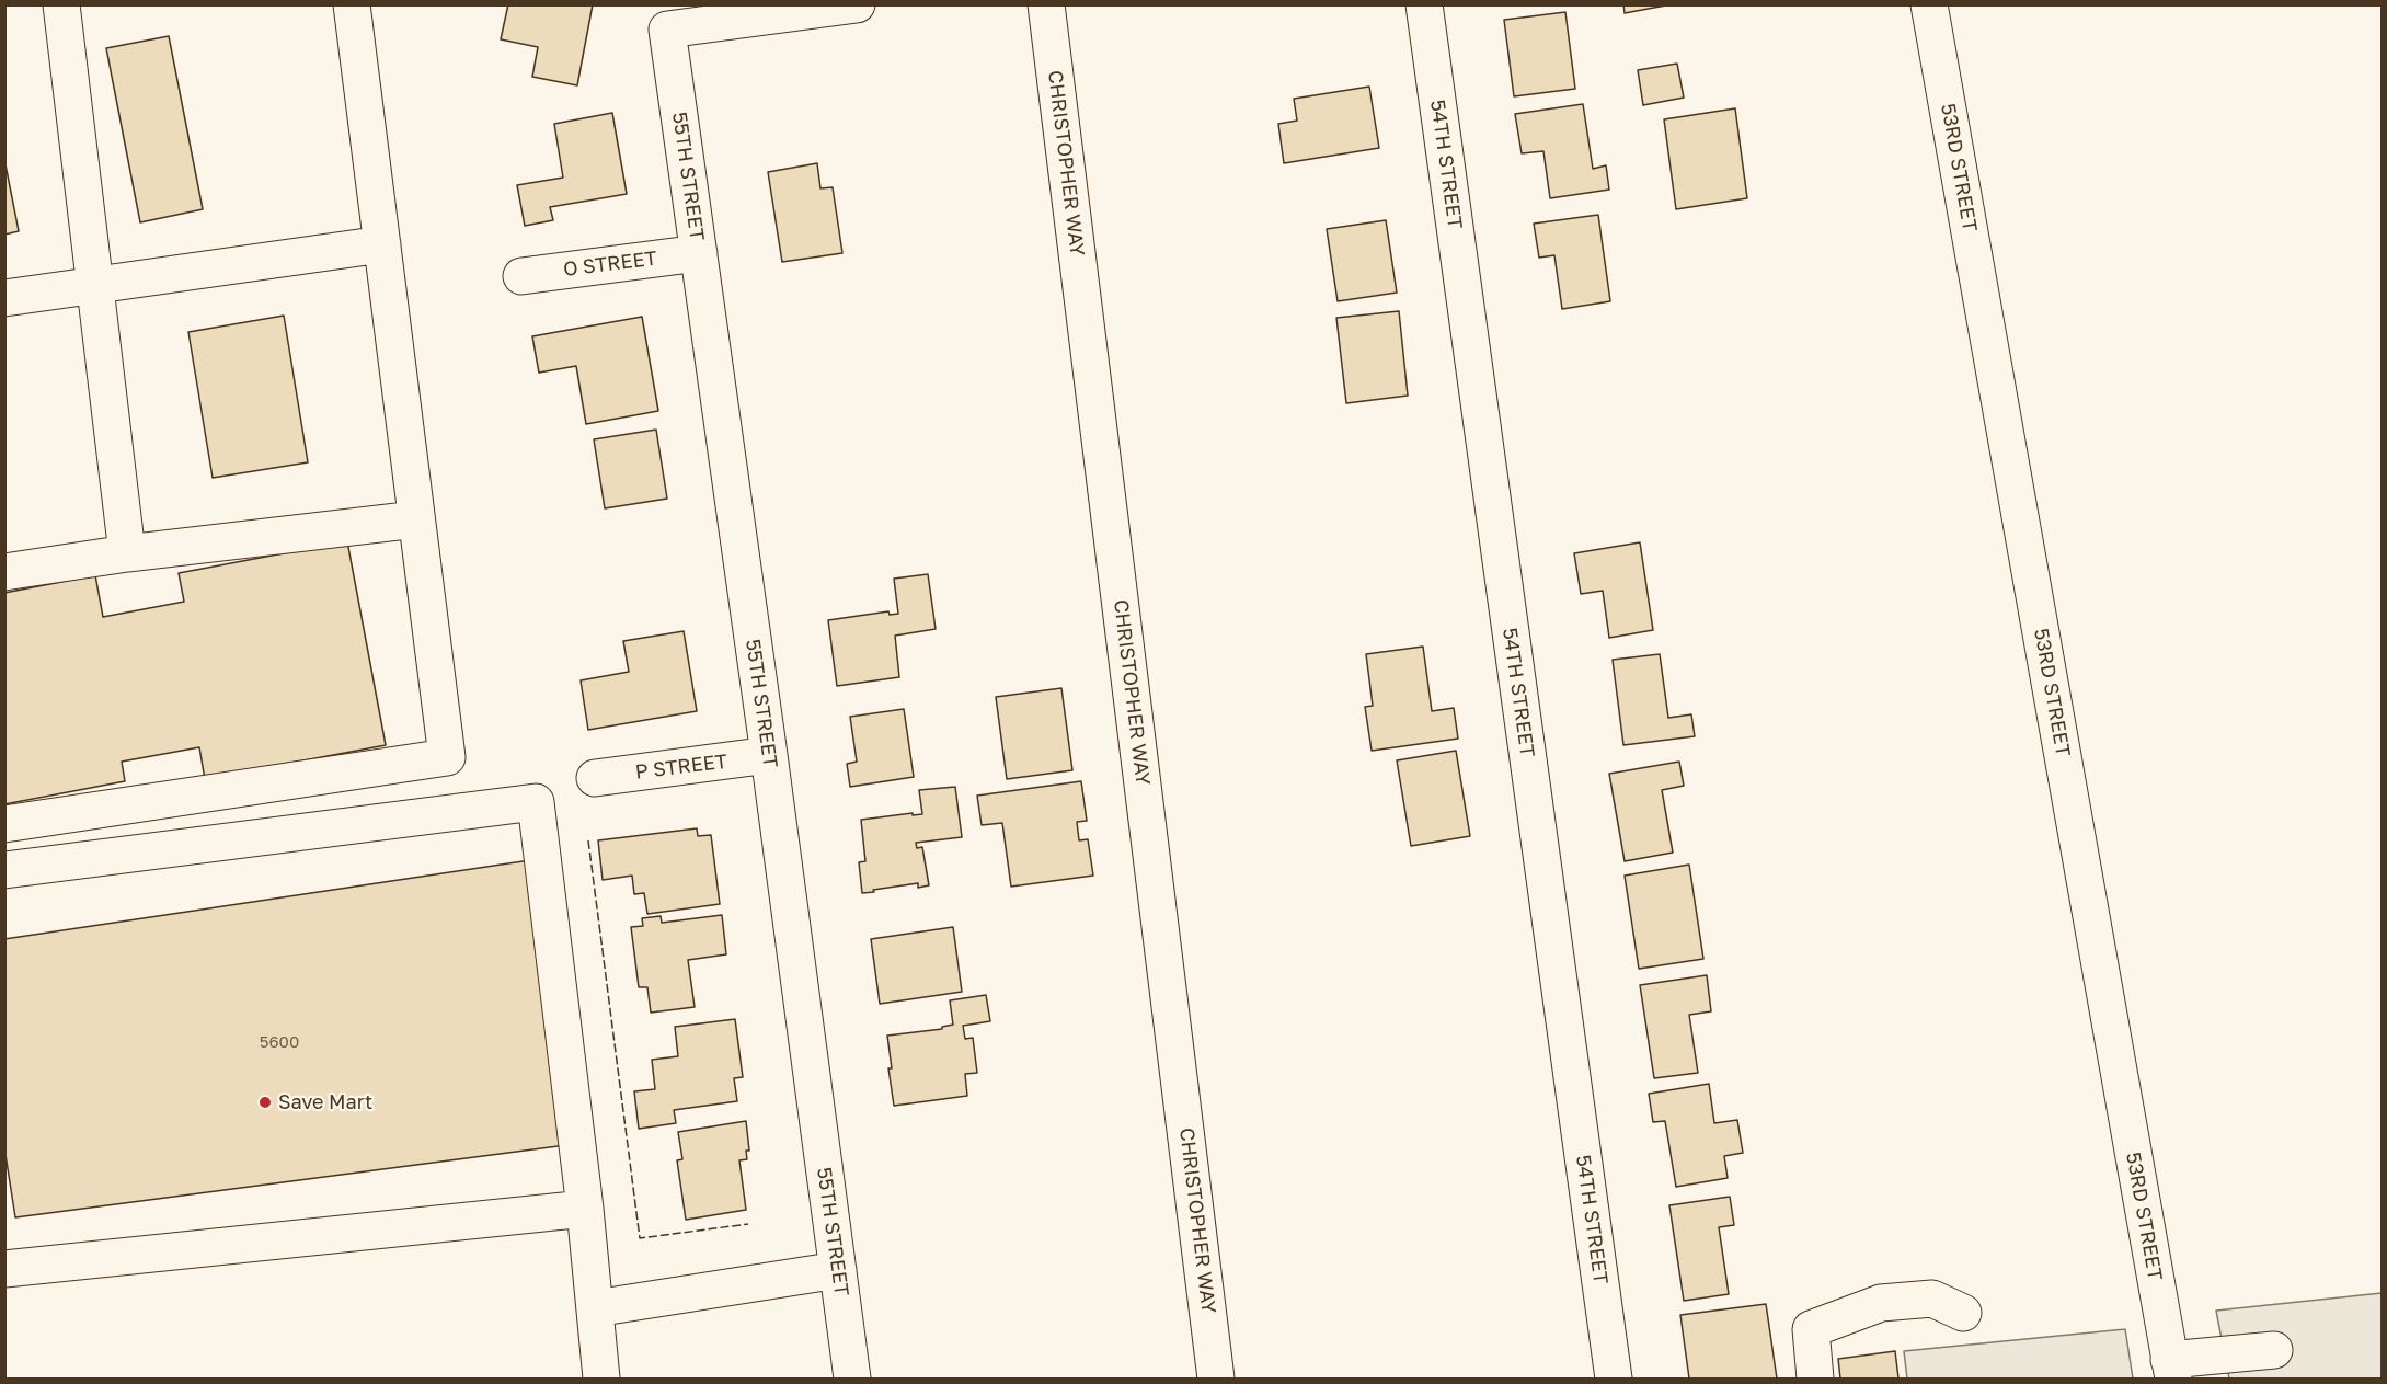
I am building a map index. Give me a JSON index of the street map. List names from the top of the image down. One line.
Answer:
{"streets":{"street":["CHRISTOPHER WAY","54TH STREET","53RD STREET","55TH STREET","O STREET","P STREET"]},"crossings":[["55TH STREET","O STREET"],["55TH STREET","P STREET"]],"places":["Save Mart"],"house_numbers":["5600"]}
